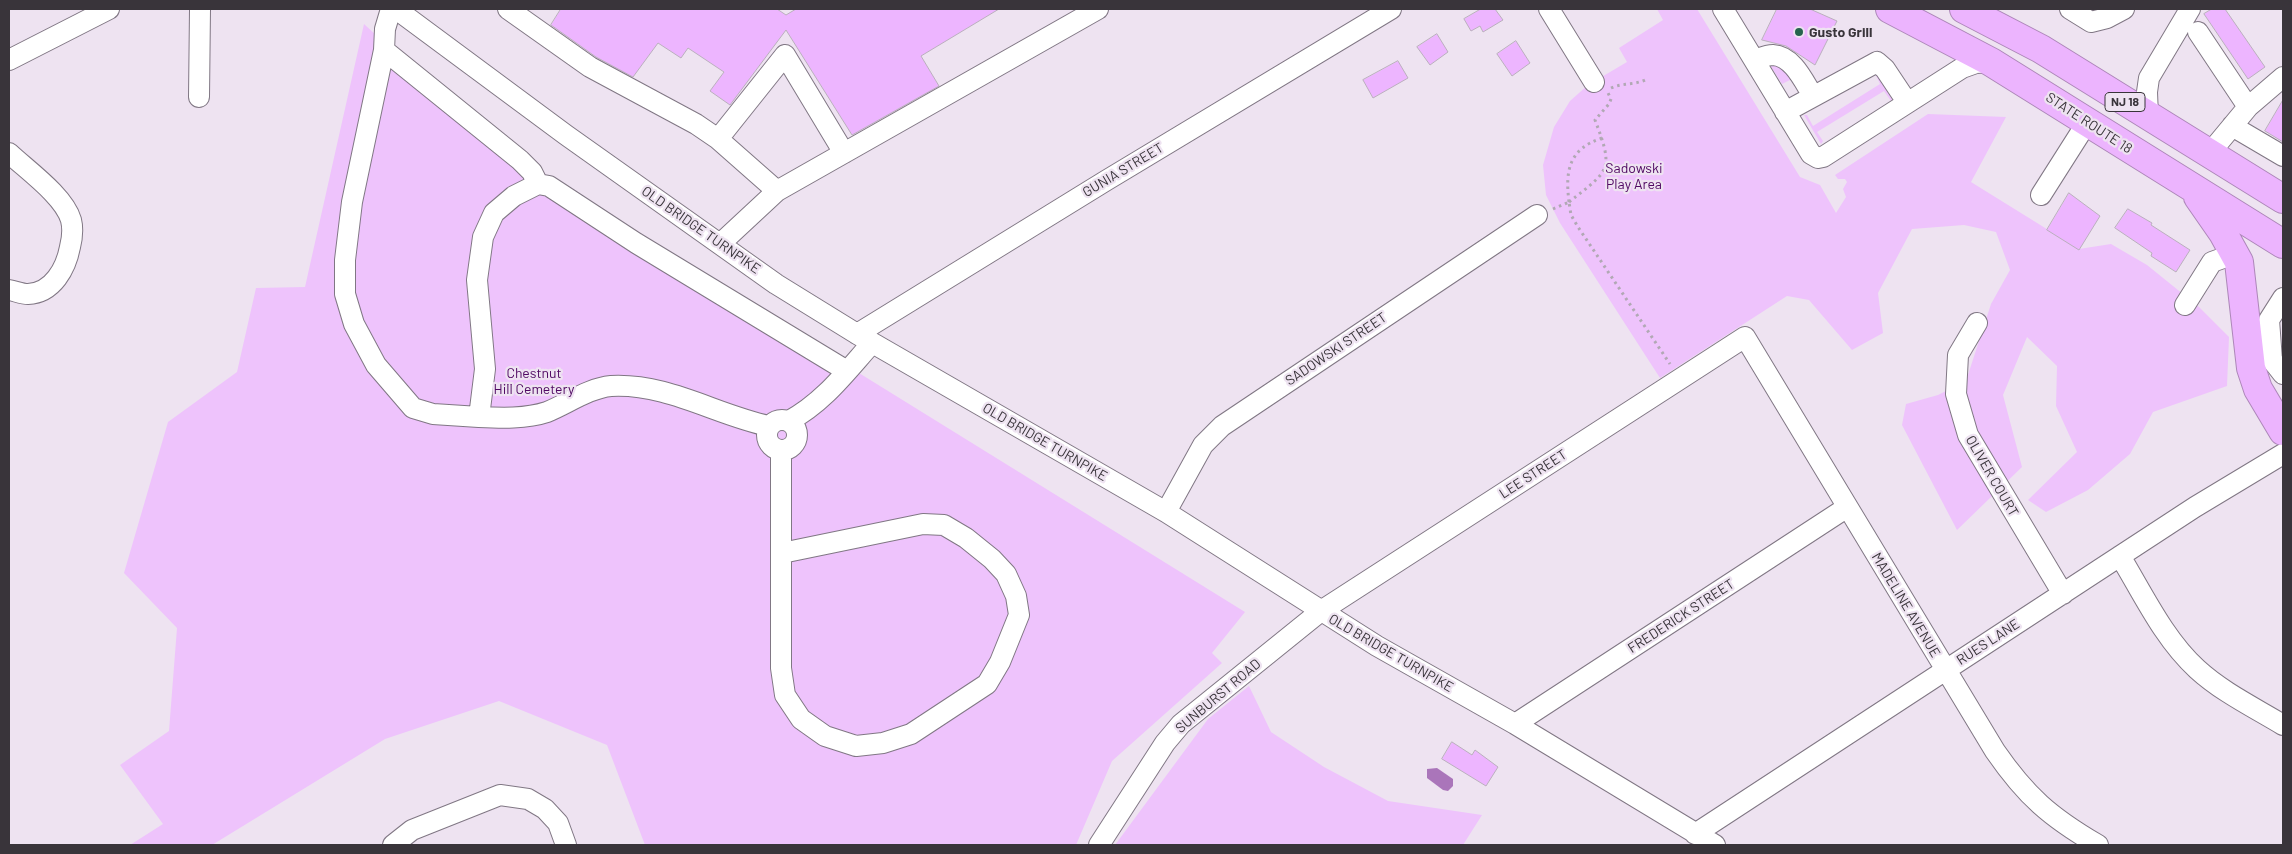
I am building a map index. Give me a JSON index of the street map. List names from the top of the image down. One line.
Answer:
{"streets":{"highway":["NJ 18","STATE ROUTE 18"],"street":["GUNIA STREET","OLD BRIDGE TURNPIKE","SADOWSKI STREET","LEE STREET","OLIVER COURT","MADELINE AVENUE","FREDERICK STREET","RUES LANE","SUNBURST ROAD"]},"crossings":[["GUNIA STREET","OLD BRIDGE TURNPIKE"],["OLD BRIDGE TURNPIKE","SADOWSKI STREET"],["OLD BRIDGE TURNPIKE","LEE STREET"],["OLD BRIDGE TURNPIKE","FREDERICK STREET"],["OLD BRIDGE TURNPIKE","RUES LANE"],["OLD BRIDGE TURNPIKE","SUNBURST ROAD"],["LEE STREET","MADELINE AVENUE"],["LEE STREET","SUNBURST ROAD"],["OLIVER COURT","RUES LANE"],["MADELINE AVENUE","FREDERICK STREET"],["MADELINE AVENUE","RUES LANE"]],"parks":["Sadowski Play Area","Chestnut Hill Cemetery"],"places":["Gusto Grill"]}
